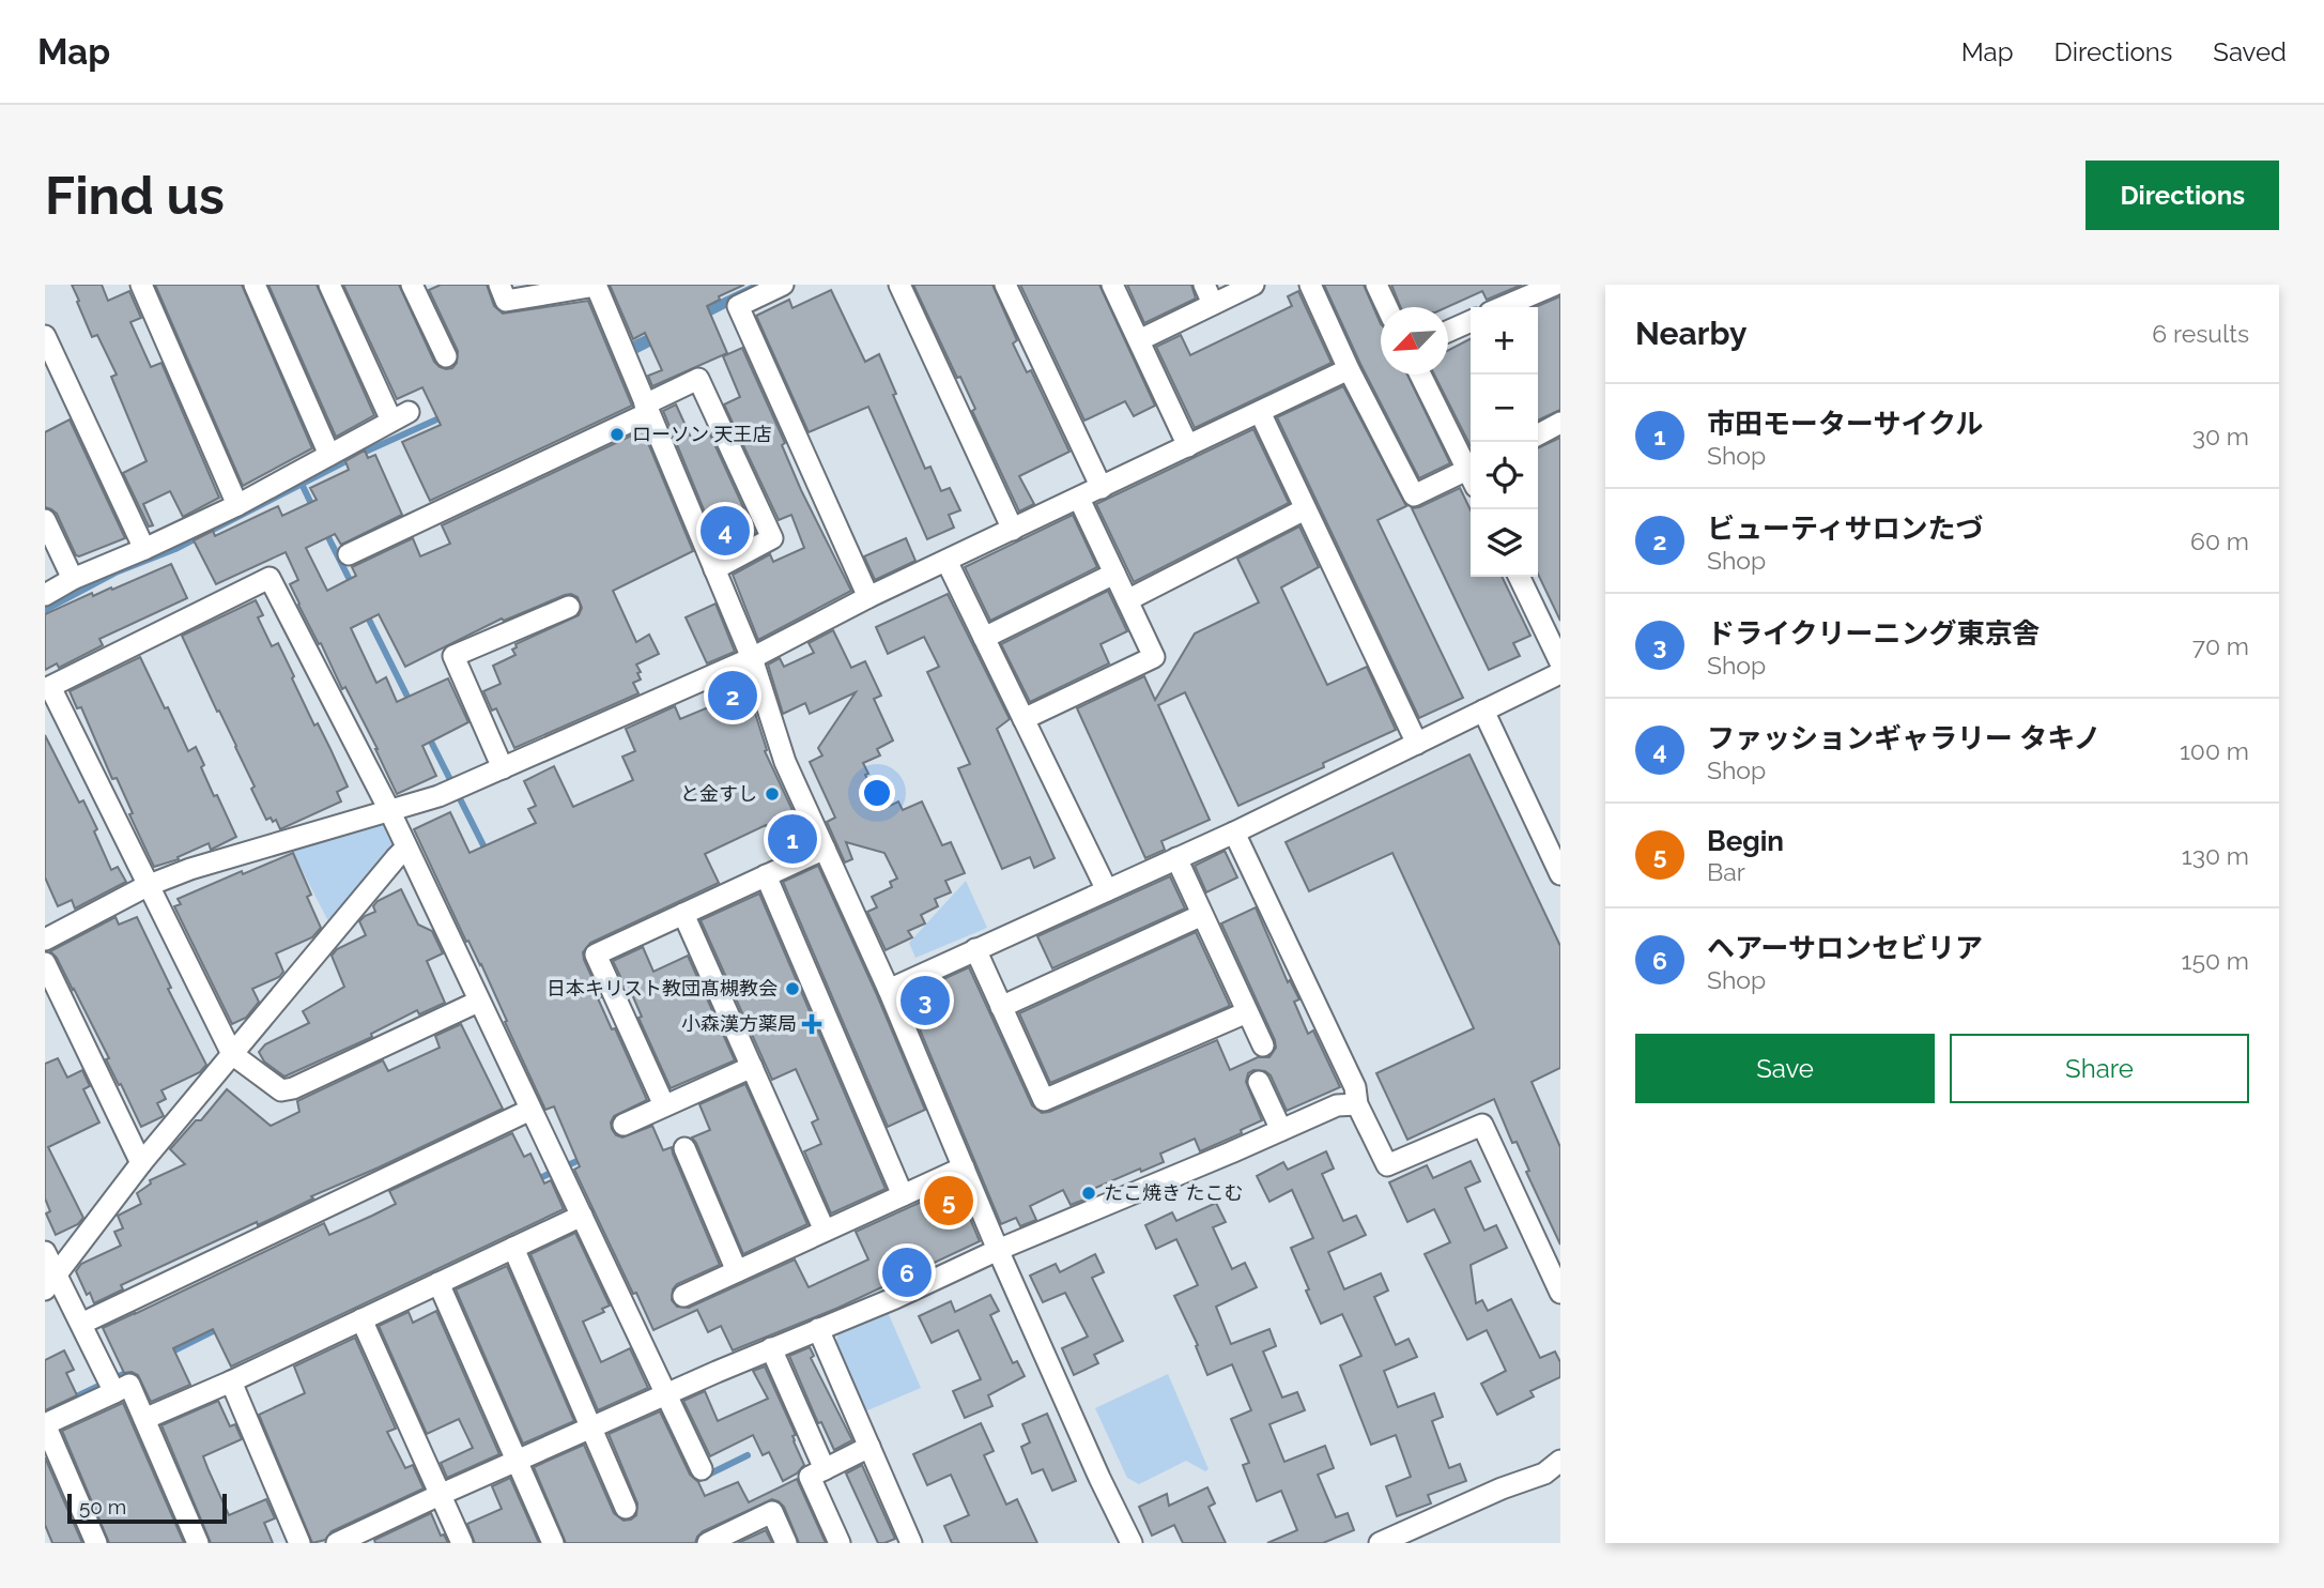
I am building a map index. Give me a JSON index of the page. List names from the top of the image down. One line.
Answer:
{"places":{"other":["ローソン 天王店","と金すし","日本キリスト教団髙槻教会","たこ焼き たこむ"],"health":["小森漢方薬局"]},"scale_bar":"50 m","north":"bottom left","page":{"header":"Map","nav":["Map","Directions","Saved"],"buttons":["Directions",["Save","Share"]],"title":"Find us","heading":["Nearby","6 results"],"map_buttons":["+","−"],"list":[{"mark":"1","name":"市田モーターサイクル","note":"Shop","value":"30 m"},{"mark":"2","name":"ビューティサロンたづ","note":"Shop","value":"60 m"},{"mark":"3","name":"ドライクリーニング東京舎","note":"Shop","value":"70 m"},{"mark":"4","name":"ファッションギャラリー タキノ","note":"Shop","value":"100 m"},{"mark":"5","name":"Begin","note":"Bar","value":"130 m"},{"mark":"6","name":"ヘアーサロンセビリア","note":"Shop","value":"150 m"}],"pins":["4","2","1","3","5","6"],"scale":"50 m"}}
